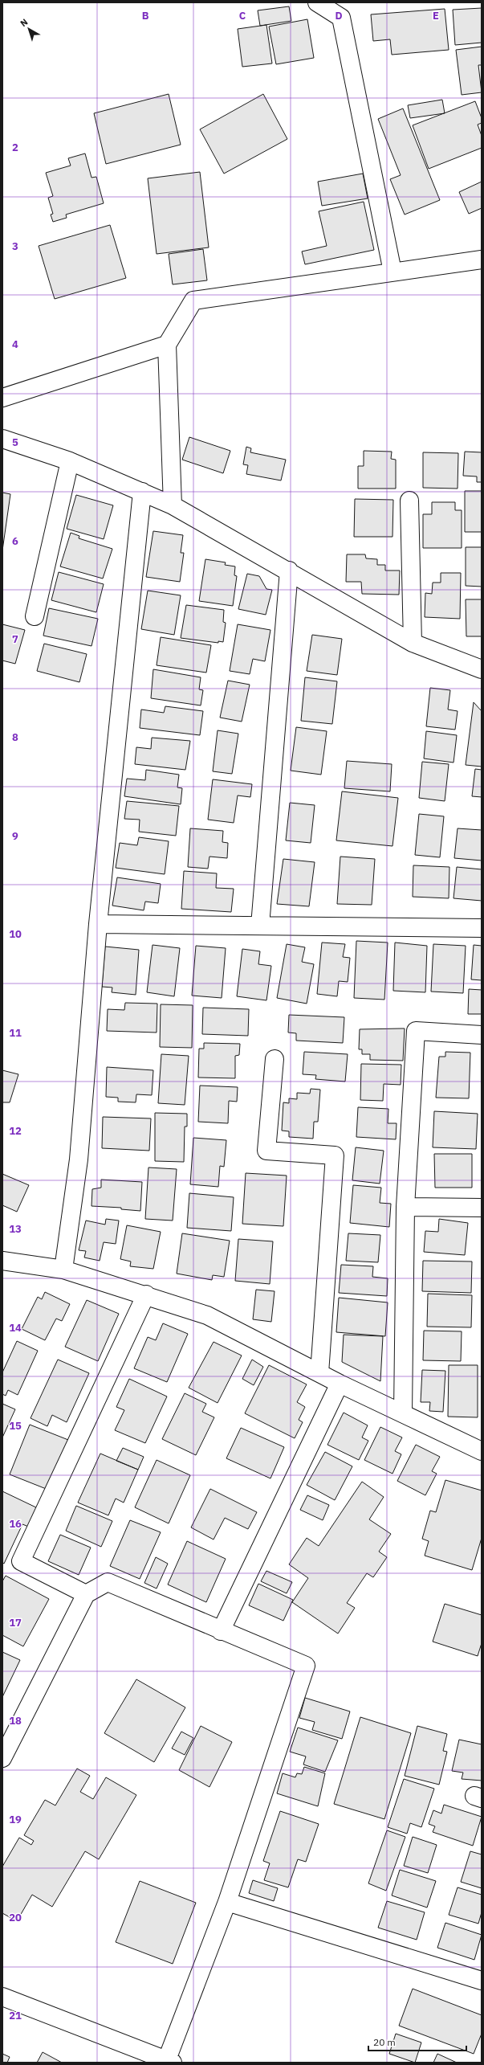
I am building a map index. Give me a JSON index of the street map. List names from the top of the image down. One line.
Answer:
{"scale_bar":"20 m","north":"top left","grid":{"columns":["B","C","D","E"],"rows":["2","3","4","5","6","7","8","9","10","11","12","13","14","15","16","17","18","19","20","21"]}}
